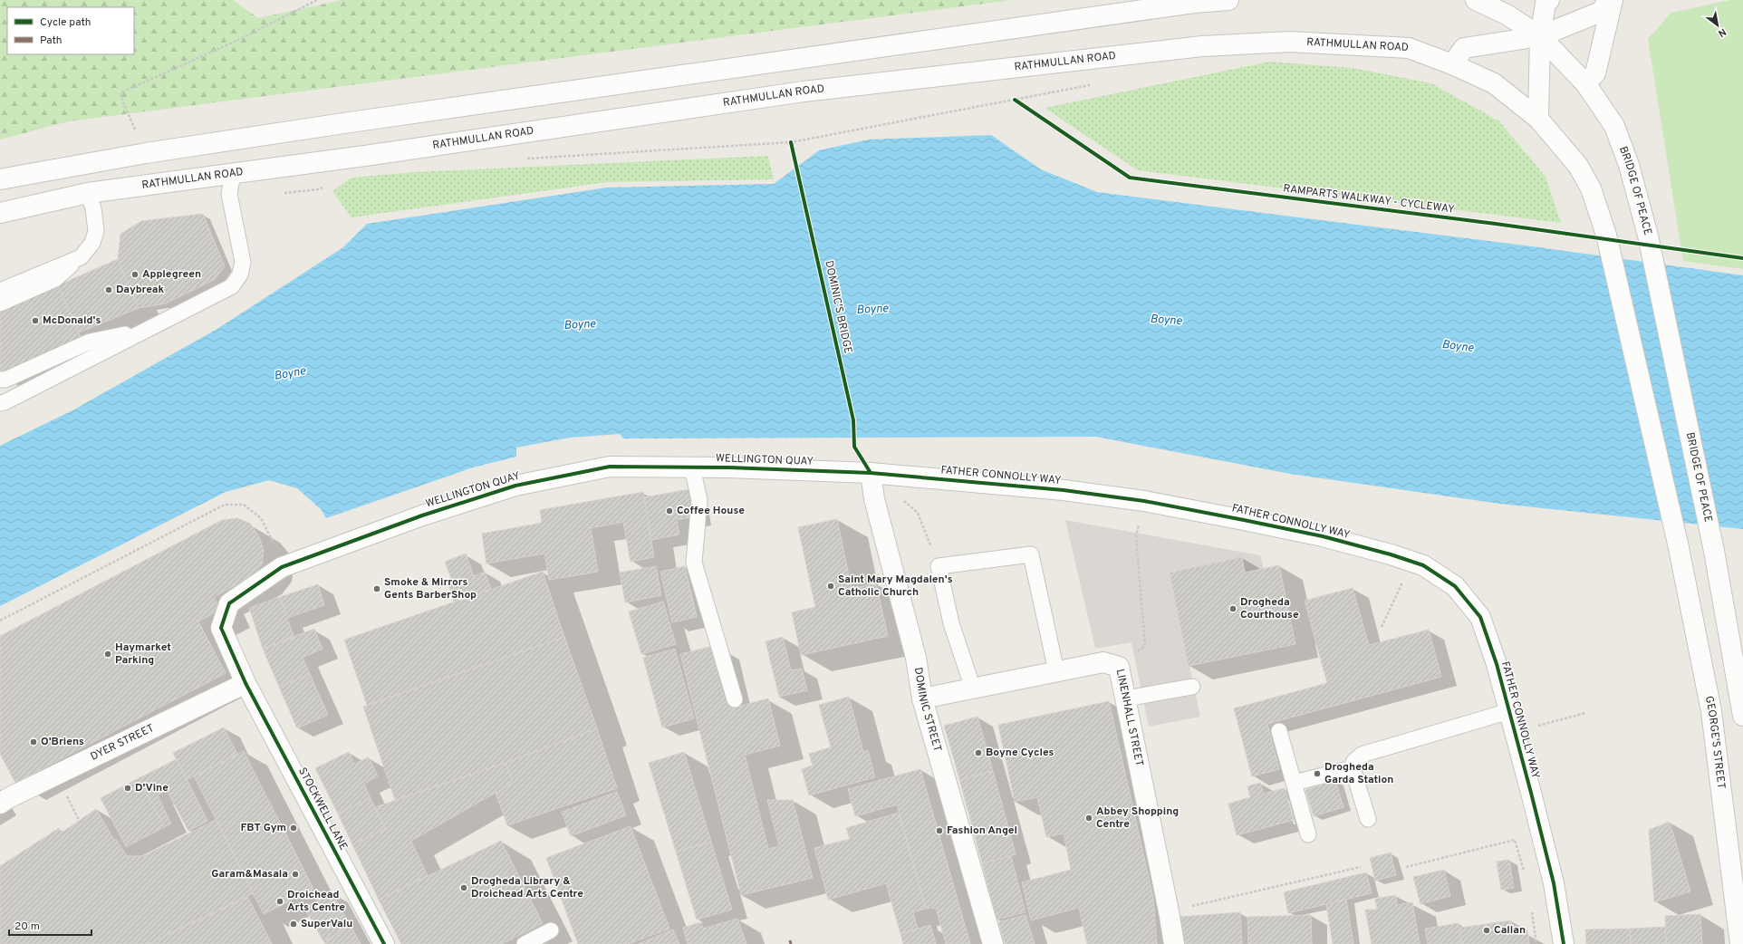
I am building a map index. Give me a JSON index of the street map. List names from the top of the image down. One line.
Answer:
{"streets":{"main road":["RATHMULLAN ROAD","BRIDGE OF PEACE","WELLINGTON QUAY","FATHER CONNOLLY WAY","DOMINIC STREET","LINENHALL STREET","DYER STREET","GEORGE'S STREET","STOCKWELL LANE"],"cycle path":["RAMPARTS WALKWAY - CYCLEWAY","DOMINIC'S BRIDGE"]},"crossings":[["WELLINGTON QUAY","FATHER CONNOLLY WAY"],["WELLINGTON QUAY","DOMINIC STREET"],["WELLINGTON QUAY","DYER STREET"],["WELLINGTON QUAY","STOCKWELL LANE"],["FATHER CONNOLLY WAY","DOMINIC STREET"],["DOMINIC STREET","LINENHALL STREET"],["DYER STREET","STOCKWELL LANE"]],"water":["Boyne"],"places":["Applegreen","Daybreak","McDonald's","Coffee House","Saint Mary Magdalen's Catholic Church","Smoke & Mirrors Gents BarberShop","Drogheda Courthouse","Haymarket Parking","O'Briens","Boyne Cycles","Drogheda Garda Station","D'Vine","Abbey Shopping Centre","FBT Gym","Fashion Angel","Garam&Masala","Drogheda Library & Droichead Arts Centre","Droichead Arts Centre","SuperValu","Callan"],"legend":["Cycle path","Path"],"scale_bar":"20 m","north":"bottom right"}
